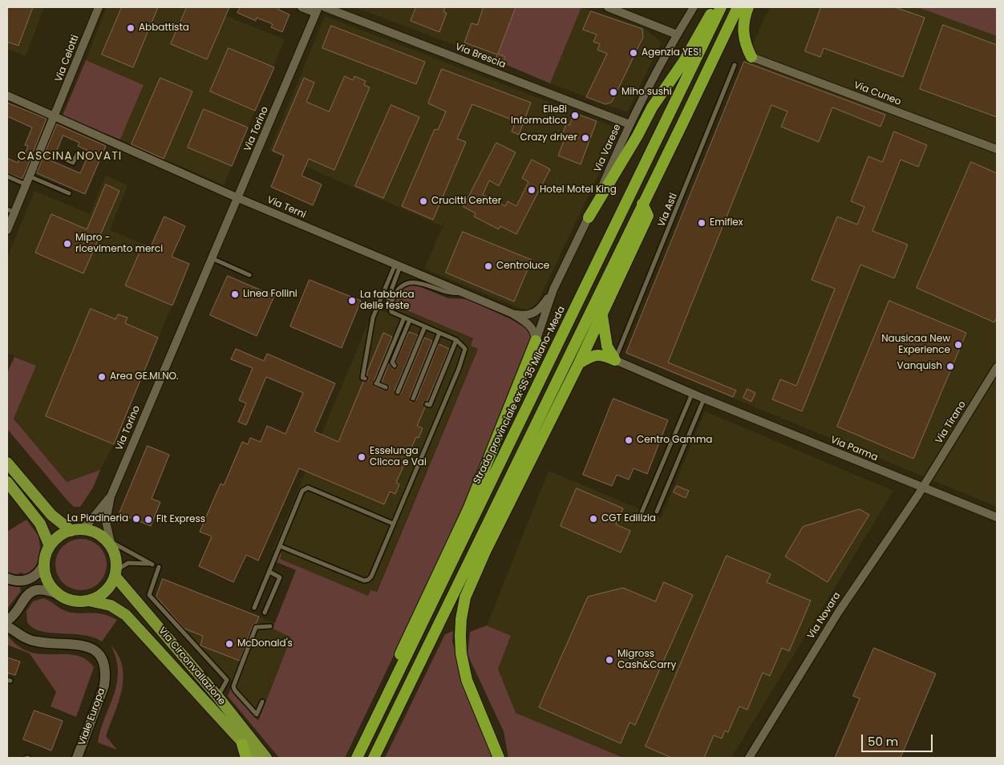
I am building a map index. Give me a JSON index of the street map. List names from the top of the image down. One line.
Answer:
{"streets":{"highway":["Strada provinciale ex SS 35 Milano-Meda"],"main road":["Via Circonvallazione"],"street":["Via Brescia","Via Celotti","Via Cuneo","Via Torino","Via Varese","Via Terni","Via Tirano","Via Parma","Via Novara","Viale Europa"],"lane":["Via Asti"]},"crossings":[["Via Brescia","Via Varese"],["Via Celotti","Via Terni"],["Via Torino","Via Terni"],["Via Torino","Via Circonvallazione"],["Via Asti","Via Parma"],["Via Tirano","Via Parma"],["Via Tirano","Via Novara"],["Via Parma","Via Novara"]],"districts":["CASCINA NOVATI"],"places":["Abbattista","Agenzia YES!","Miho sushi","ElleBi Informatica","Crazy driver","Hotel Motel King","Crucitti Center","Emiflex","Mipro - ricevimento merci","Centroluce","Linea Follini","La fabbrica delle feste","Nausicaa New Experience","Vanquish","Area GE.MI.NO.","Centro Gamma","Esselunga Clicca e Vai","La Piadineria","CGT Edilizia","Fit Express","McDonald's","Migross Cash&Carry"],"scale_bar":"50 m"}
